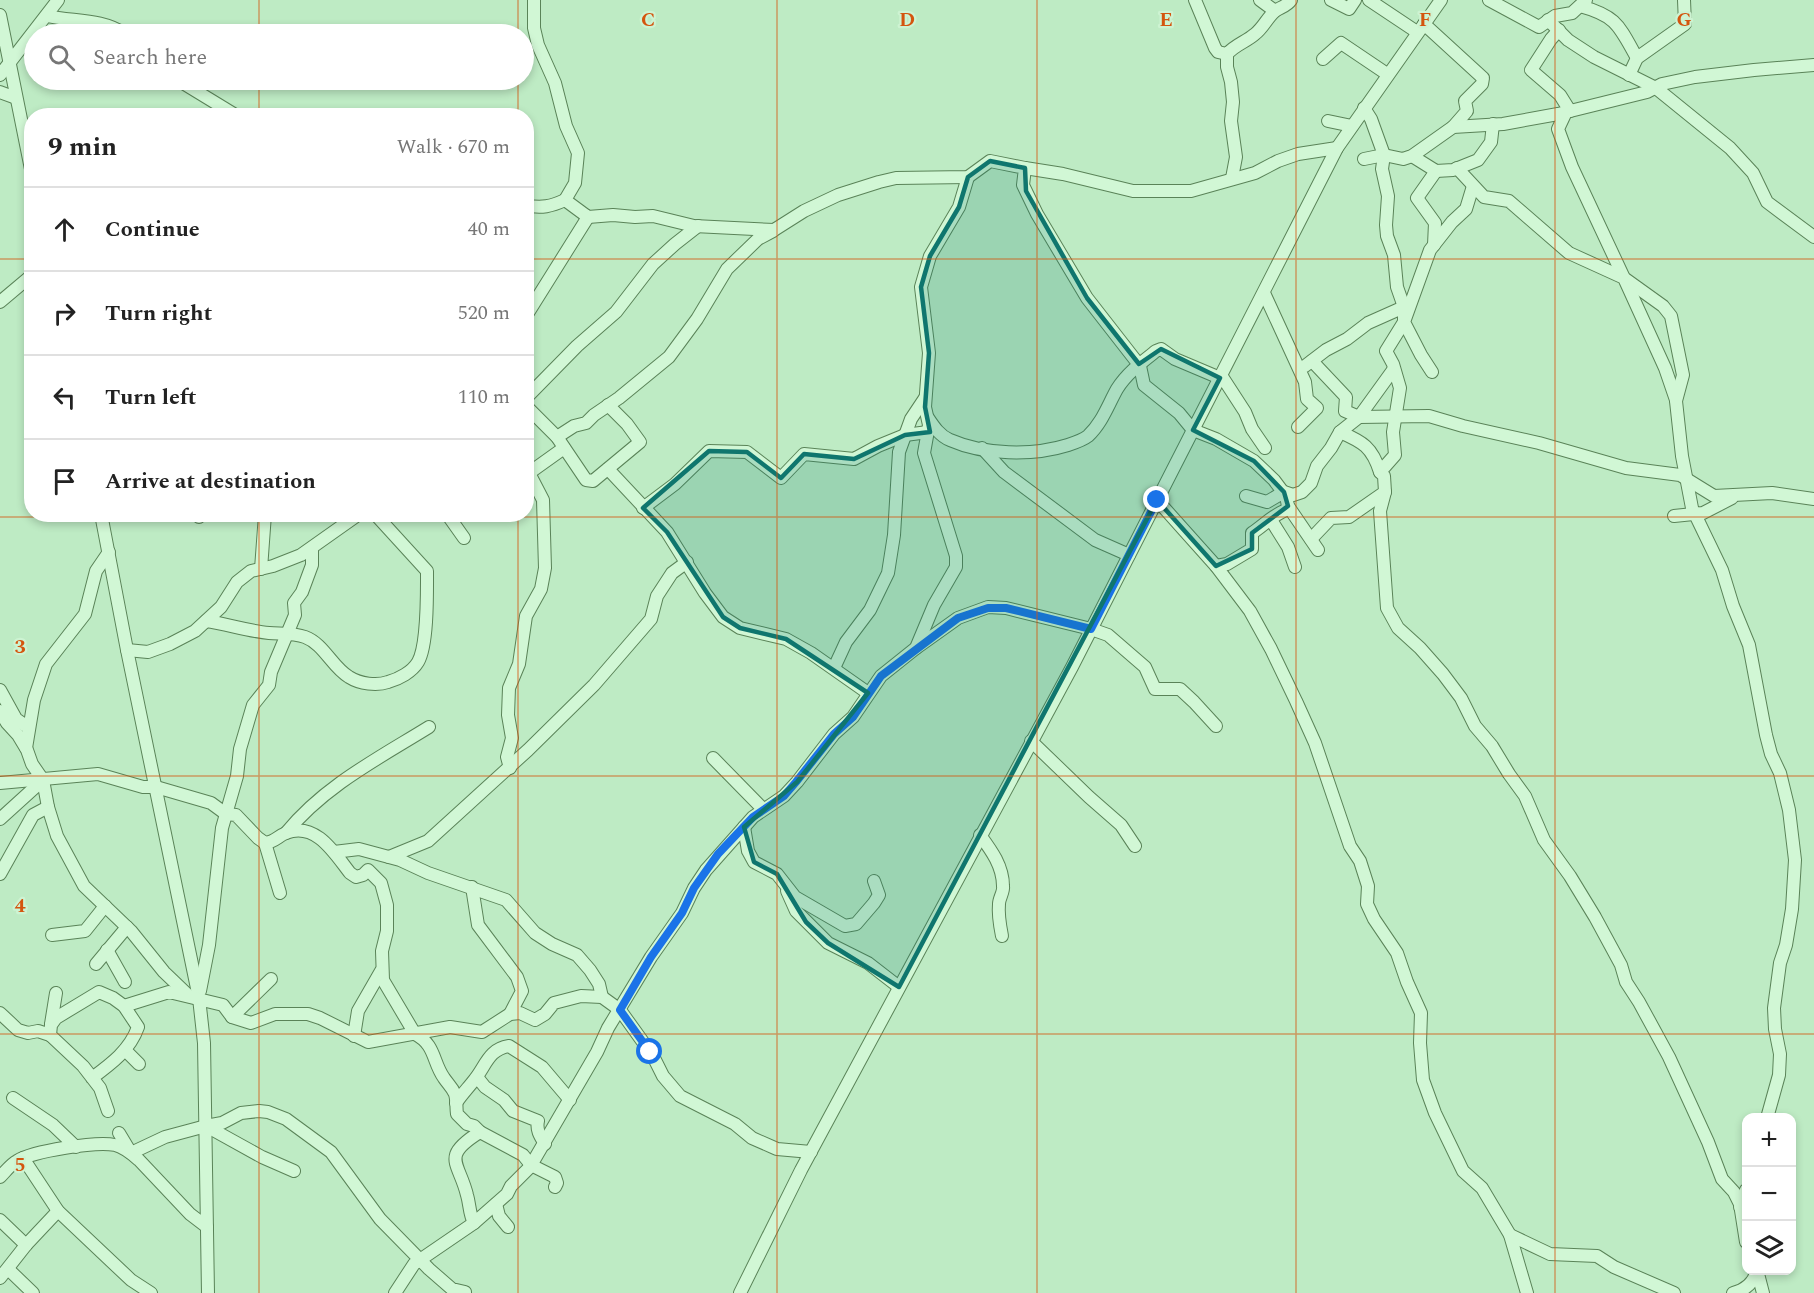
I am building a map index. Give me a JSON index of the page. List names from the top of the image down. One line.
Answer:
{"page":{"search":"Search here","heading":["9 min","Walk · 670 m"],"list":[["Continue","40 m"],["Turn right","520 m"],["Turn left","110 m"],"Arrive at destination"],"map_buttons":["+","−"]},"grid":{"columns":["C","D","E","F","G"],"rows":["3","4","5"]}}
